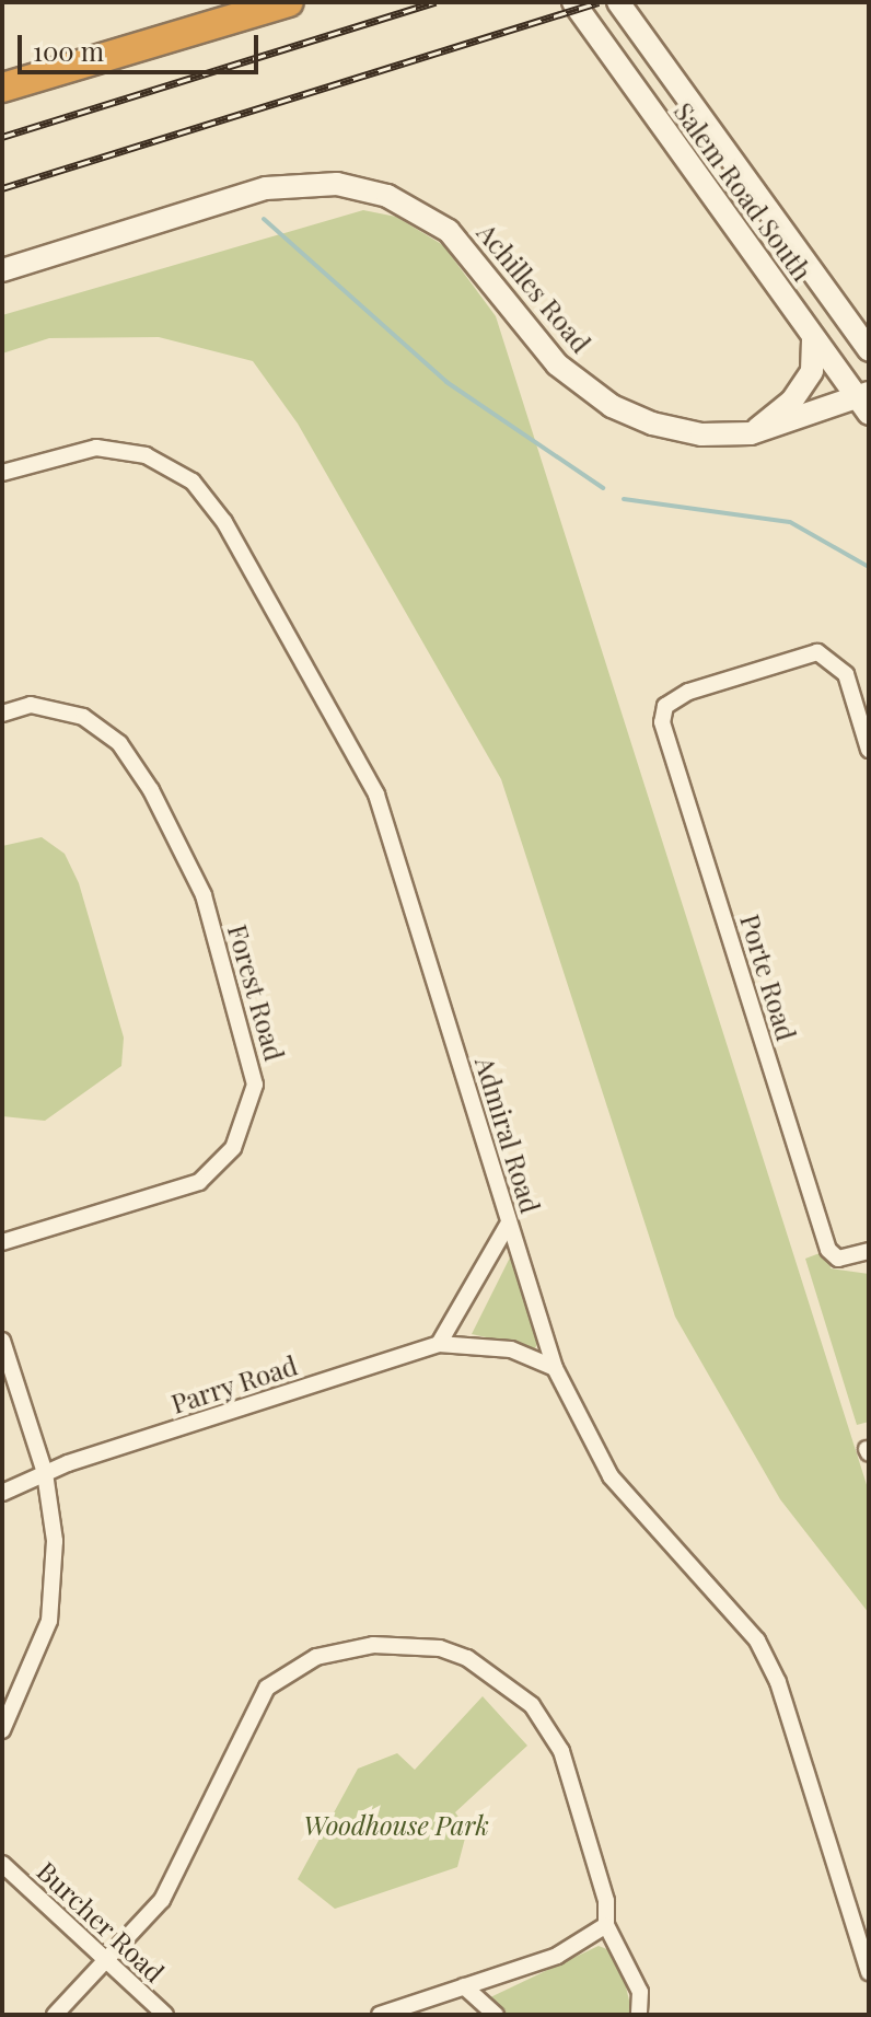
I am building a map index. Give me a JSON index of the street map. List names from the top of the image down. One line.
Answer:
{"streets":{"main road":["Salem Road South","Achilles Road"],"street":["Porte Road","Forest Road","Admiral Road","Parry Road","Burcher Road"]},"crossings":[["Salem Road South","Achilles Road"],["Admiral Road","Parry Road"]],"parks":["Woodhouse Park"],"scale_bar":"100 m"}
